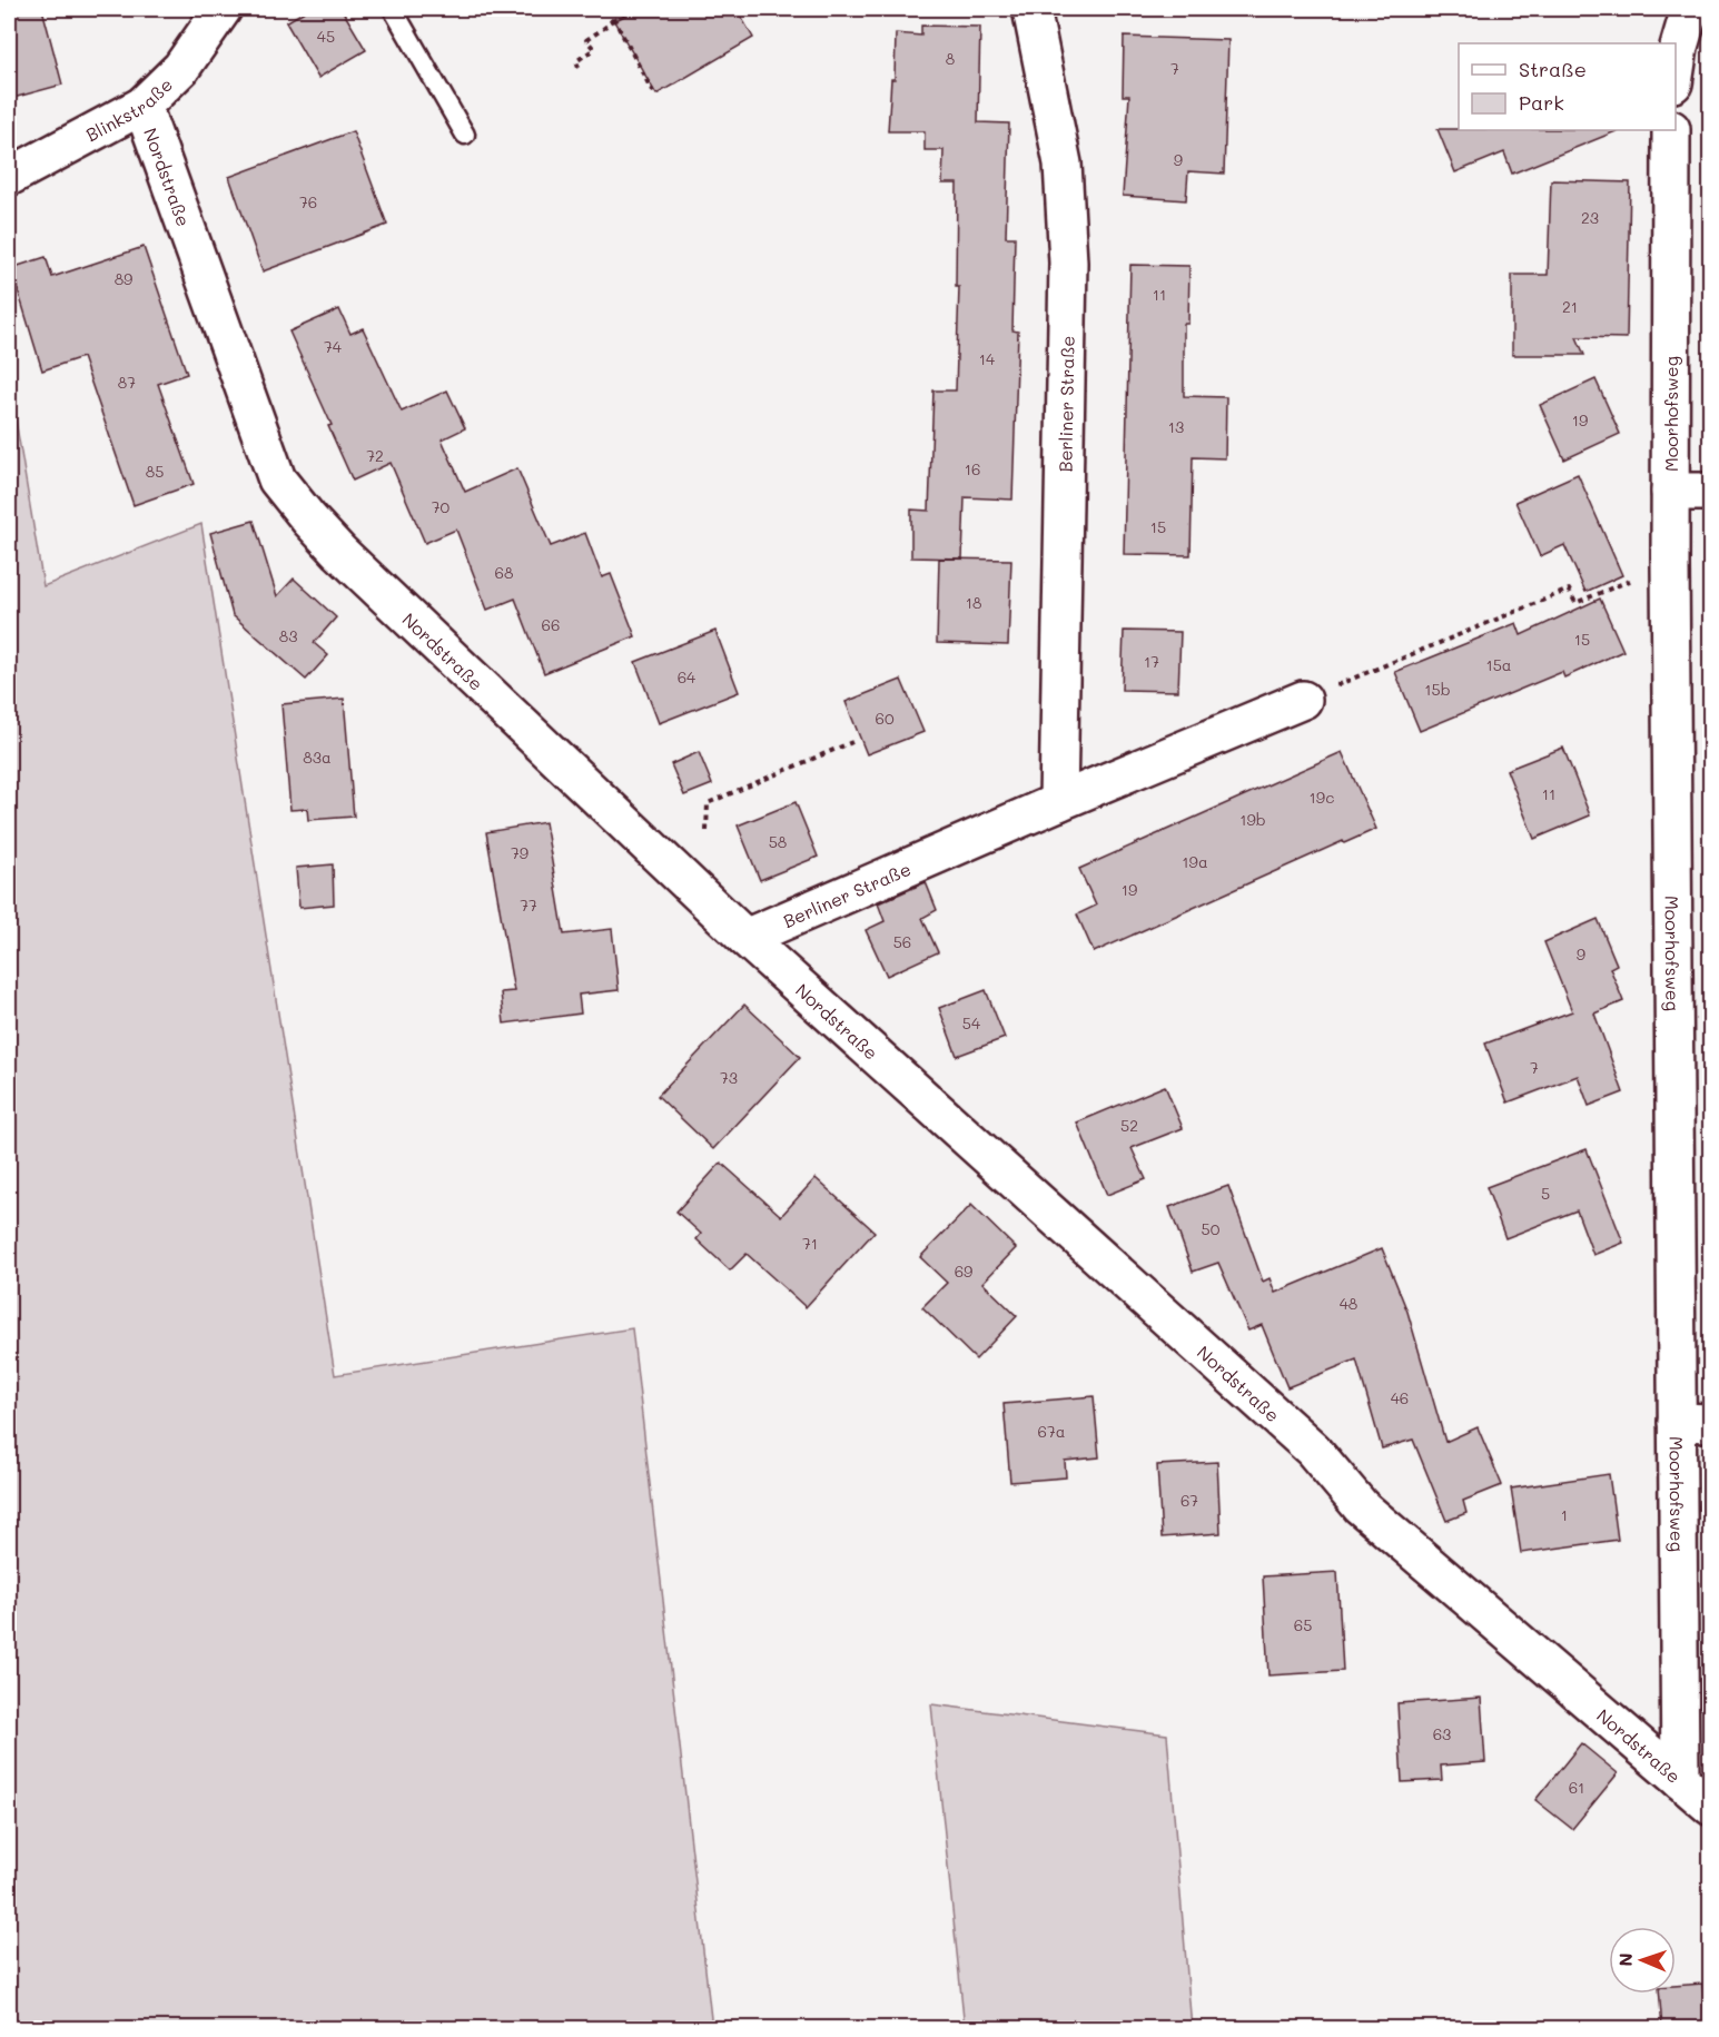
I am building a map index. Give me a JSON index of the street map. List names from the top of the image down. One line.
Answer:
{"streets":{"street":["Blinkstraße","Nordstraße","Berliner Straße","Moorhofsweg"]},"crossings":[["Blinkstraße","Nordstraße"],["Nordstraße","Berliner Straße"],["Nordstraße","Moorhofsweg"]],"house_numbers":["45","8","7","9","76","23","89","11","21","74","14","87","19","13","72","16","85","70","15","68","18","66","83","15","17","15a","64","15b","60","83a","11","19c","19b","58","79","19a","19","77","56","9","54","7","73","52","5","50","71","69","48","46","67a","67","1","65","63","61"],"legend":["Straße","Park"],"north":"left"}
